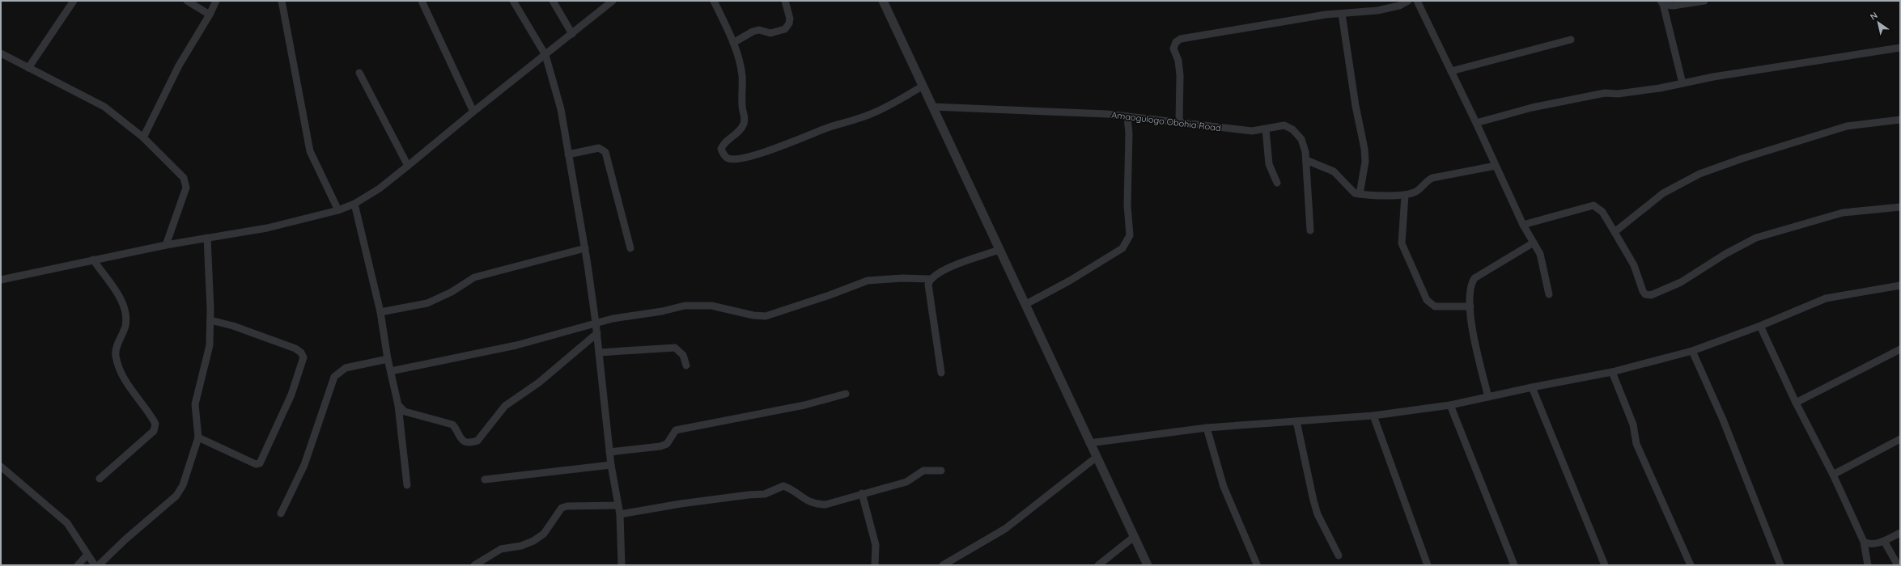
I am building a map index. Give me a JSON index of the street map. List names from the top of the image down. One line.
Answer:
{"streets":{"street":["Amaogulogo Obohia Road"]},"north":"top left"}
